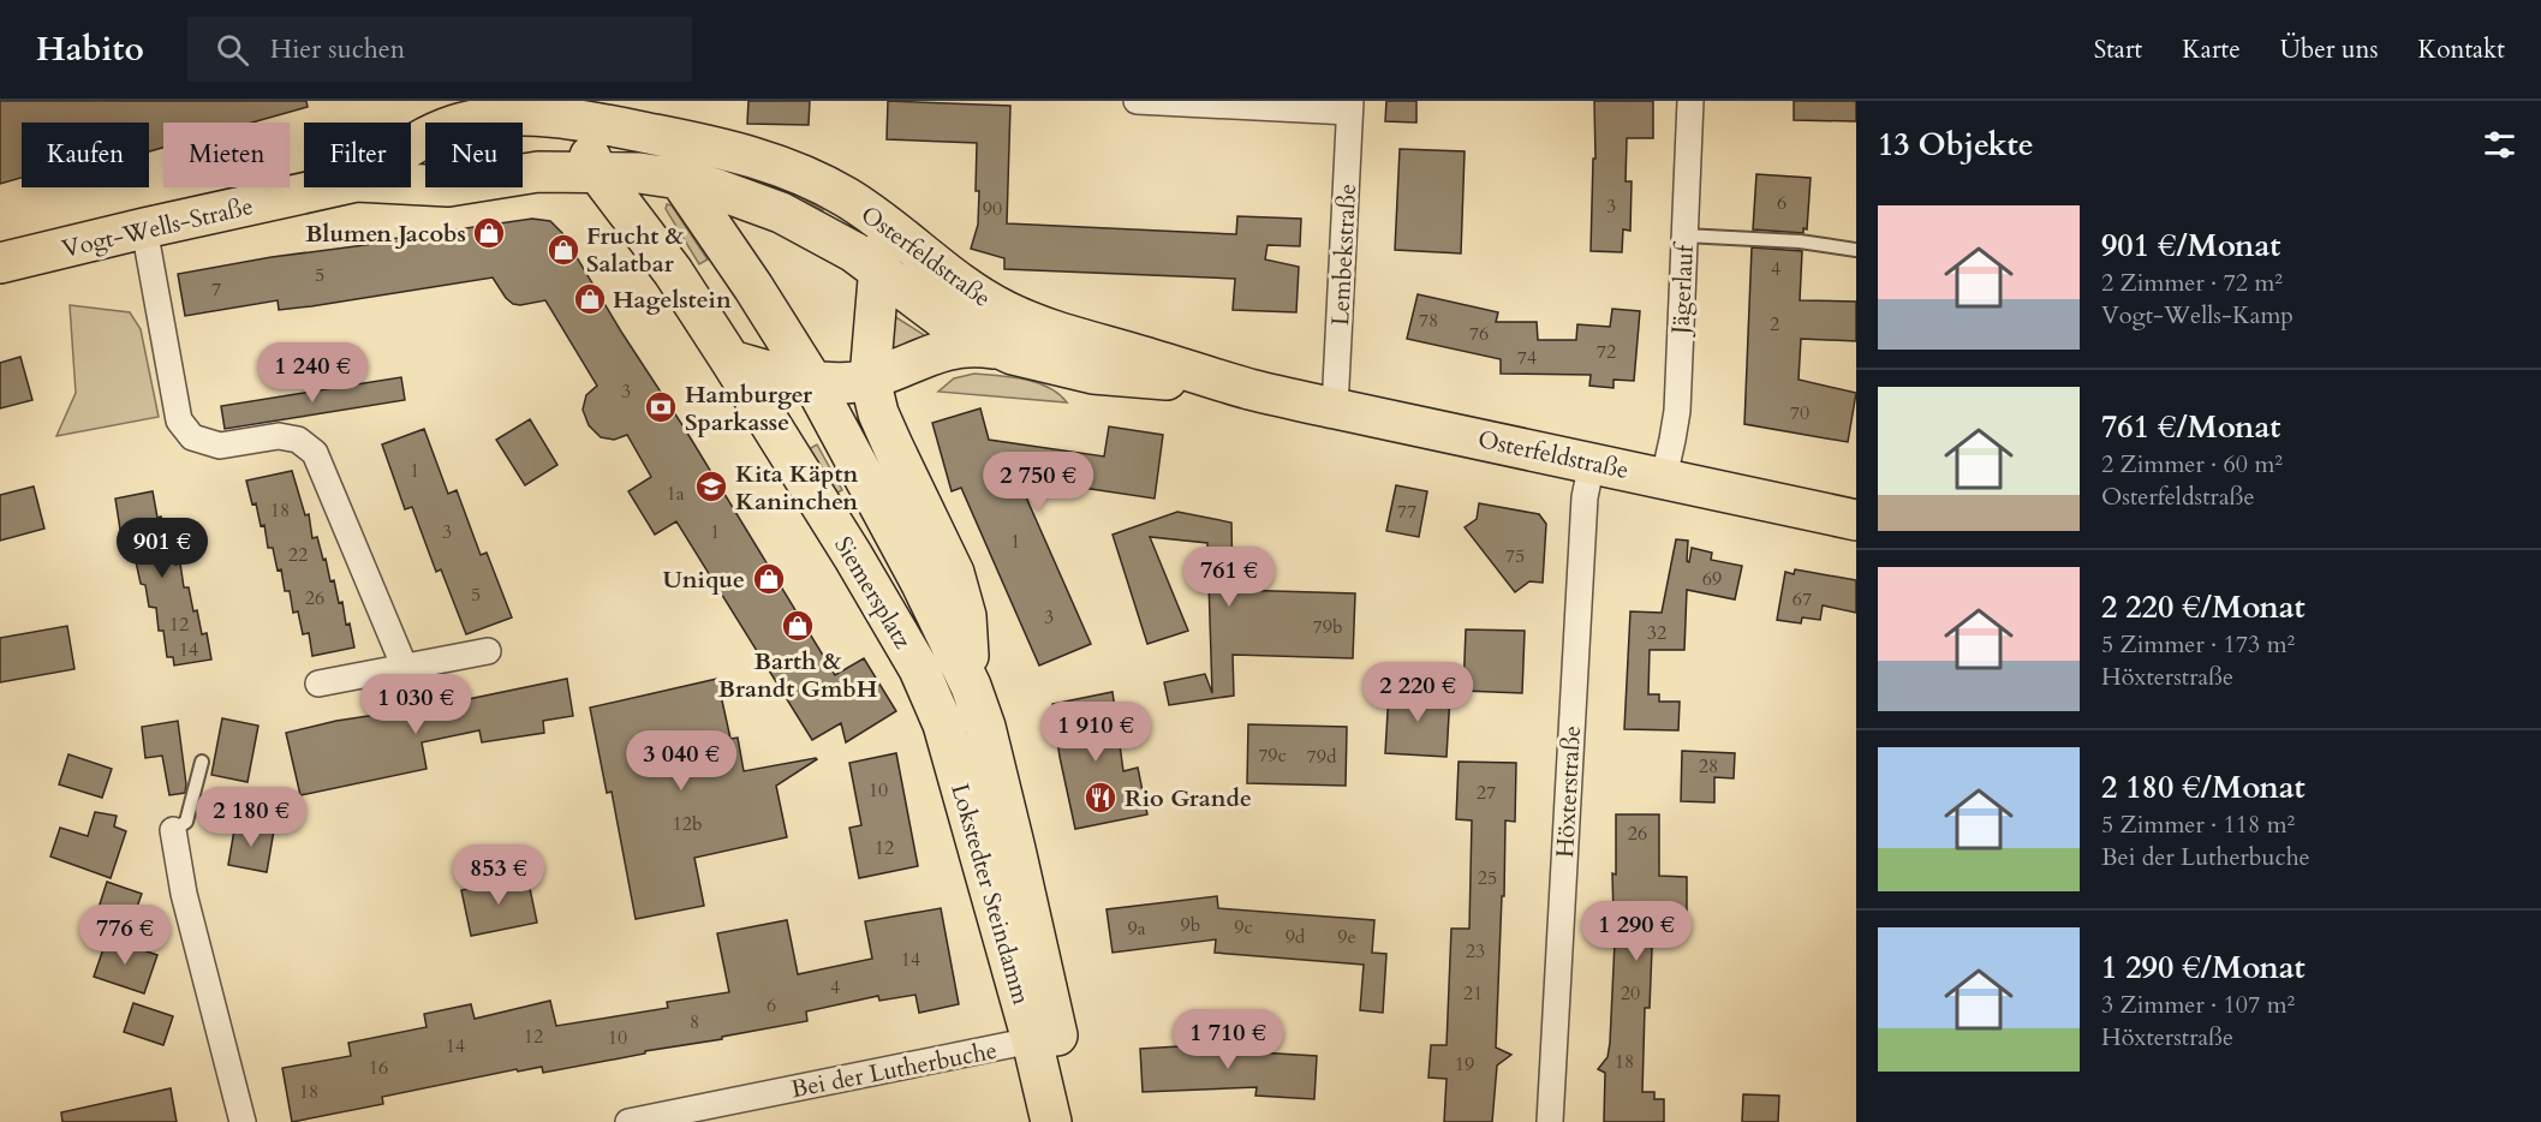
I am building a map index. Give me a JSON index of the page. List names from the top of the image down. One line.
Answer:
{"streets":{"main road":["Vogt-Wells-Straße","Osterfeldstraße","Siemersplatz","Lokstedter Steindamm"],"street":["Lembekstraße","Jägerlauf","Höxterstraße","Bei der Lutherbuche"]},"crossings":[["Vogt-Wells-Straße","Osterfeldstraße"],["Vogt-Wells-Straße","Siemersplatz"],["Lembekstraße","Osterfeldstraße"],["Osterfeldstraße","Jägerlauf"],["Osterfeldstraße","Siemersplatz"],["Osterfeldstraße","Höxterstraße"],["Siemersplatz","Lokstedter Steindamm"],["Lokstedter Steindamm","Bei der Lutherbuche"]],"places":{"shop":["Blumen Jacobs","Frucht & Salatbar","Hagelstein","Unique","Barth & Brandt GmbH"],"bank":["Hamburger Sparkasse"],"school or university":["Kita Käptn Kaninchen"],"restaurant":["Rio Grande"]},"house_numbers":["6","3","90","4","5","7","78","2","76","72","74","3","70","1","1a","18","77","3","1","1","22","75","69","5","26","67","3","12","79b","32","14","79c","79d","28","10","27","12b","26","12","25","9b","9c","9a","9d","9e","23","14","4","21","20","6","8","12","10","14","18","19","16","18"],"page":{"header":"Habito","search":"Hier suchen","nav":["Start","Karte","Über uns","Kontakt"],"heading":"13 Objekte","chip":["Kaufen","Mieten","Filter","Neu"],"list":[{"name":"901 €/Monat","note":"2 Zimmer · 72 m² · Vogt-Wells-Kamp"},{"name":"761 €/Monat","note":"2 Zimmer · 60 m² · Osterfeldstraße"},{"name":"2 220 €/Monat","note":"5 Zimmer · 173 m² · Höxterstraße"},{"name":"2 180 €/Monat","note":"5 Zimmer · 118 m² · Bei der Lutherbuche"},{"name":"1 290 €/Monat","note":"3 Zimmer · 107 m² · Höxterstraße"}],"price":["1 240 €","2 750 €","901 €","761 €","2 220 €","1 030 €","1 910 €","3 040 €","2 180 €","853 €","1 290 €","776 €","1 710 €"]}}
